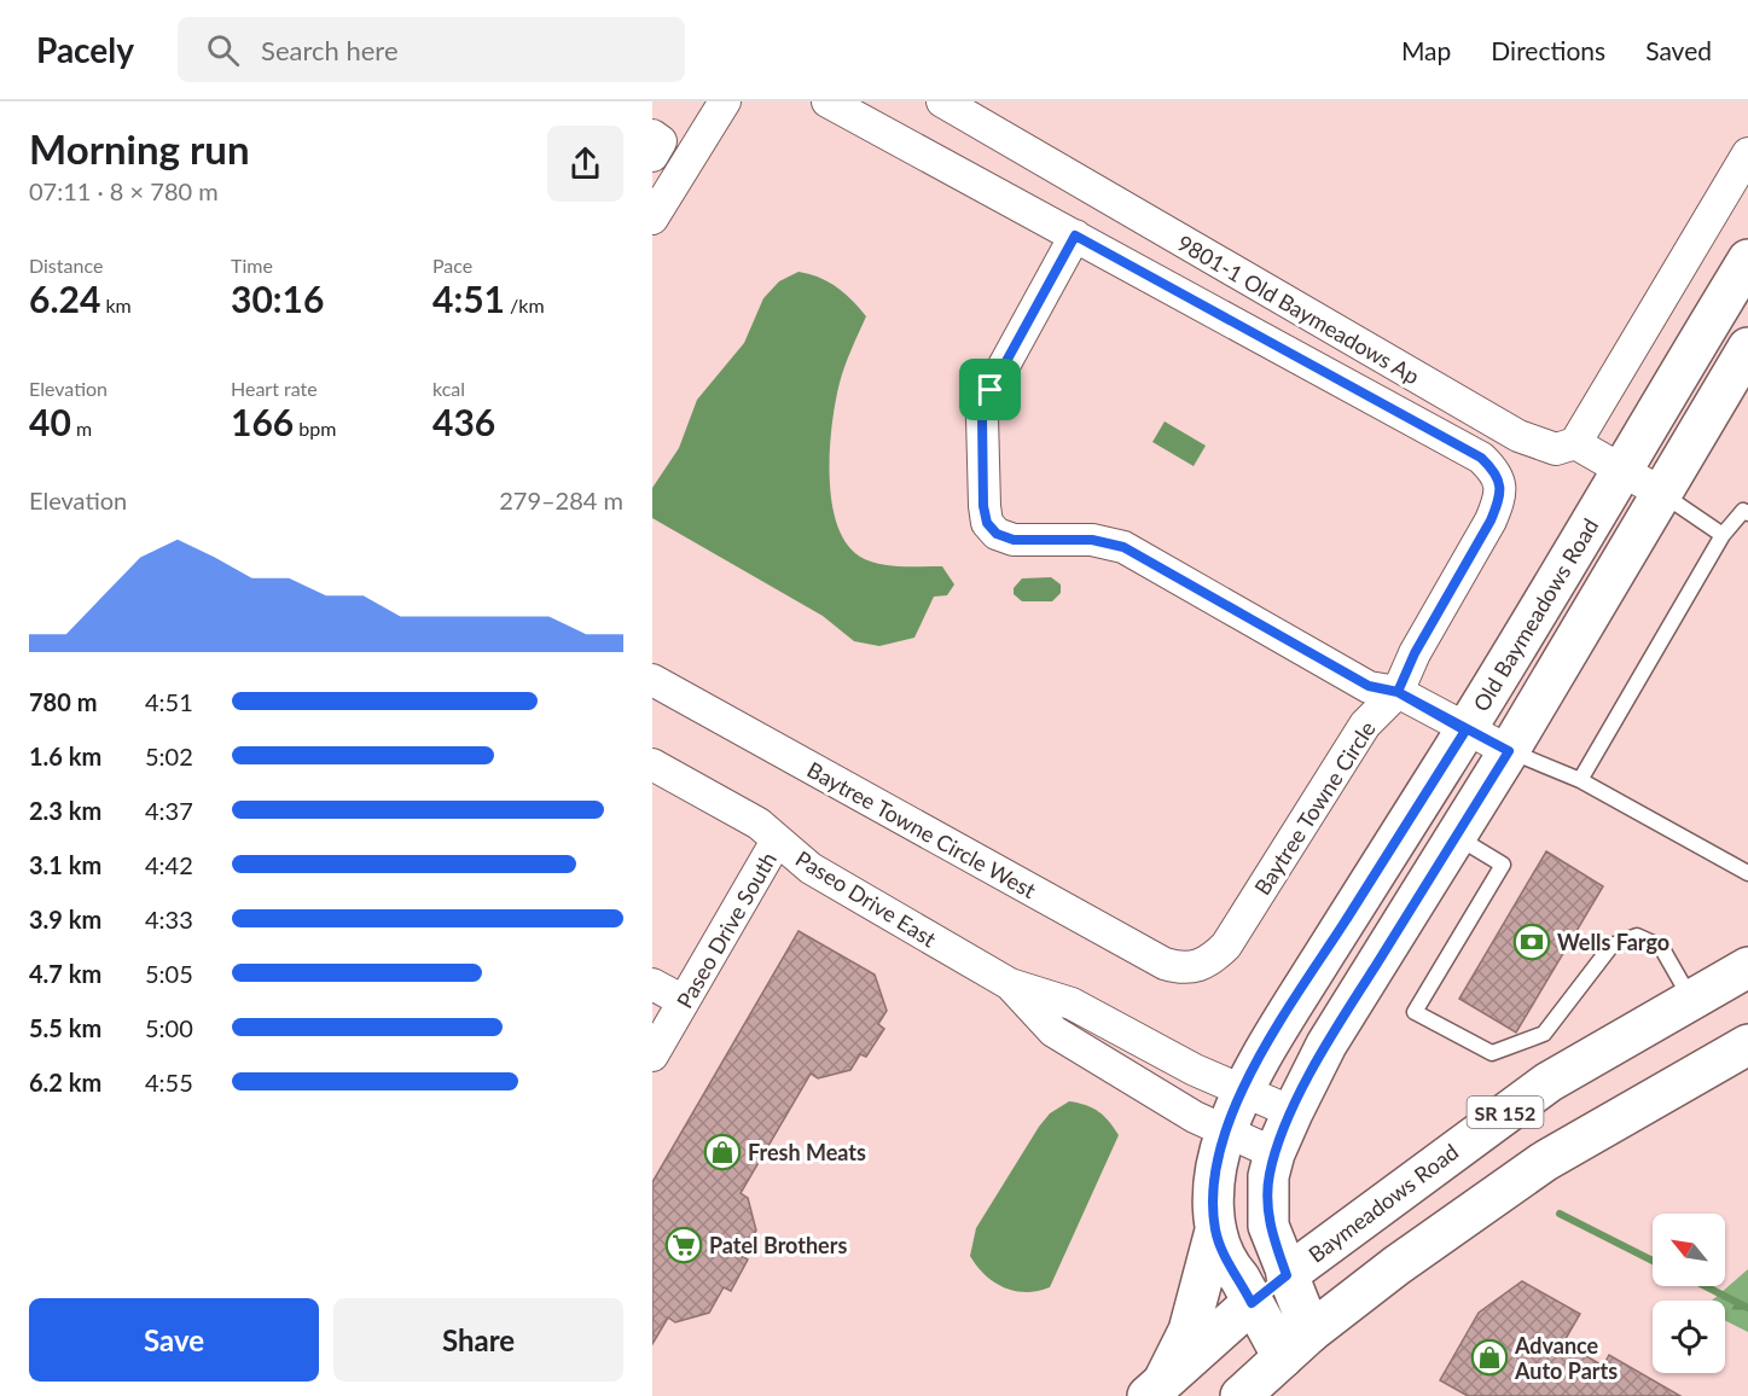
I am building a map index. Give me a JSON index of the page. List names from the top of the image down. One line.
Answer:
{"streets":{"street":["9801-1 Old Baymeadows Ap","Old Baymeadows Road","Baytree Towne Circle","Baytree Towne Circle West","Paseo Drive East","Paseo Drive South","SR 152","Baymeadows Road"]},"crossings":[["Old Baymeadows Road","Paseo Drive East"],["Old Baymeadows Road","SR 152"],["Old Baymeadows Road","Baymeadows Road"],["Baytree Towne Circle","Baytree Towne Circle West"],["Paseo Drive East","Paseo Drive South"]],"places":{"bank":["Wells Fargo"],"shop":["Fresh Meats","Advance Auto Parts"],"supermarket":["Patel Brothers"]},"north":"top left","page":{"header":"Pacely","search":"Search here","nav":["Map","Directions","Saved"],"heading":["Morning run","07:11 · 8 × 780 m"],"stats":[["Distance","6.24 km"],["Time","30:16"],["Pace","4:51 /km"],["Elevation","40 m"],["Heart rate","166 bpm"],["kcal","436"]],"chart":["Elevation","279–284 m"],"list":[{"name":"780 m","note":"4:51"},{"name":"1.6 km","note":"5:02"},{"name":"2.3 km","note":"4:37"},{"name":"3.1 km","note":"4:42"},{"name":"3.9 km","note":"4:33"},{"name":"4.7 km","note":"5:05"},{"name":"5.5 km","note":"5:00"},{"name":"6.2 km","note":"4:55"}],"buttons":["Save","Share"]}}
